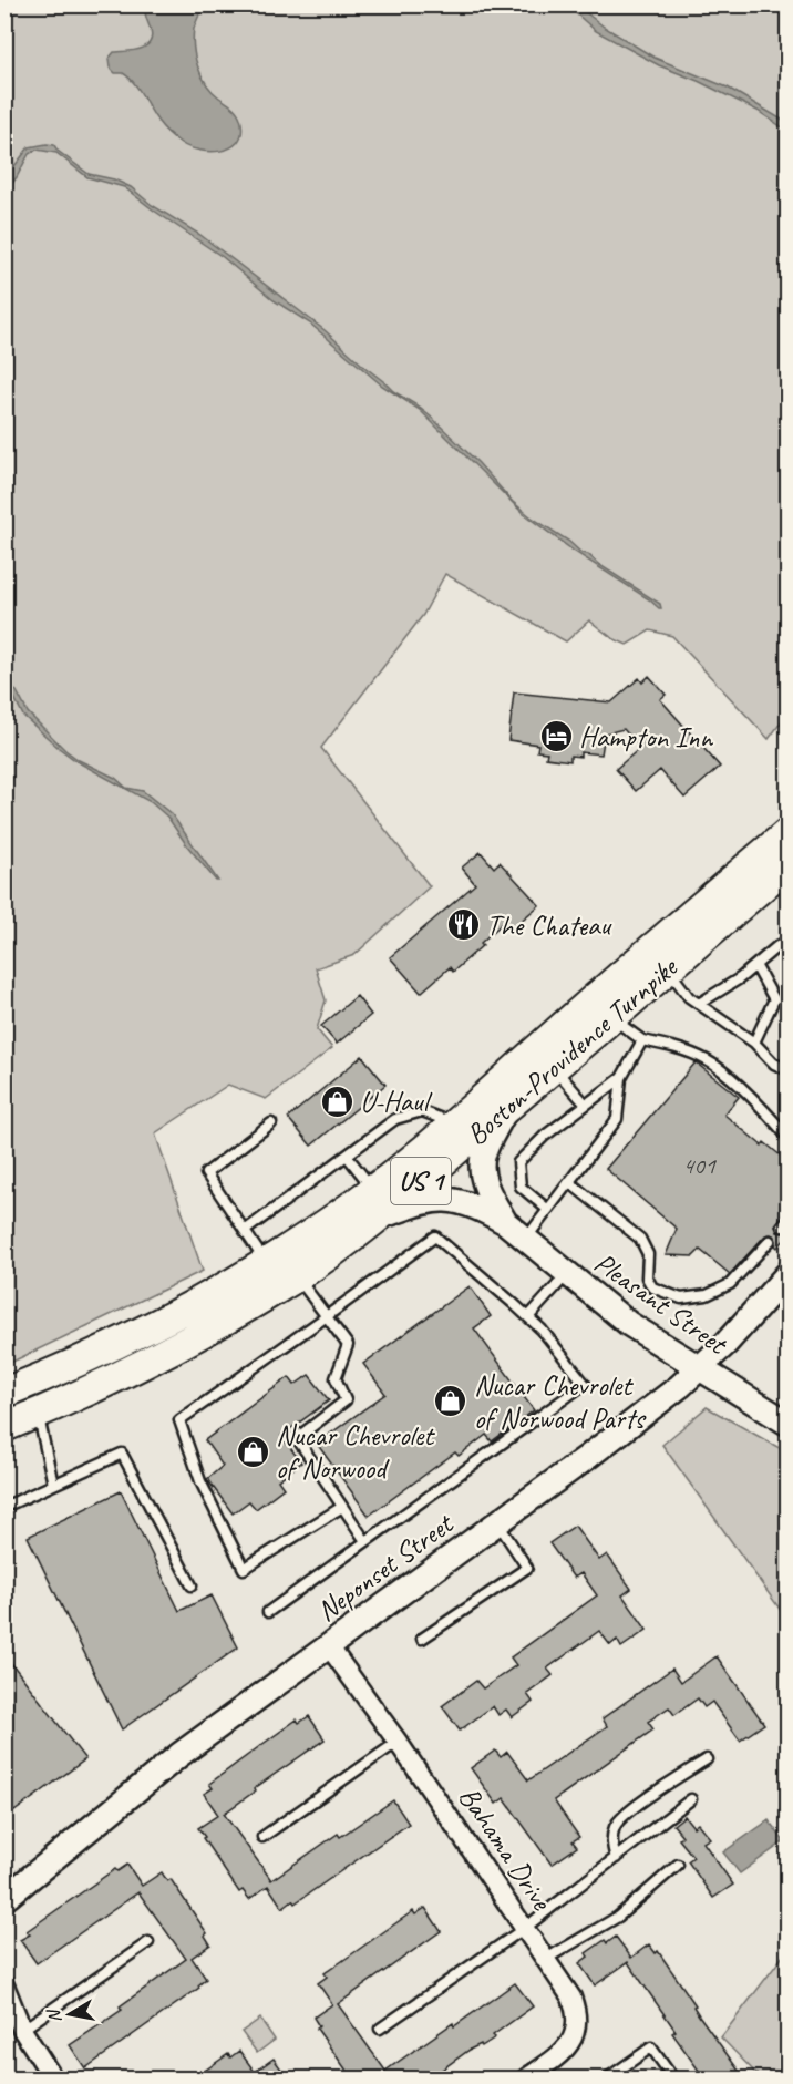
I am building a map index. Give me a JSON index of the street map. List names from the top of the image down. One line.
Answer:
{"streets":{"main road":["Boston-Providence Turnpike","US 1"],"street":["Pleasant Street","Neponset Street","Bahama Drive"]},"crossings":[["Boston-Providence Turnpike","Pleasant Street"],["Pleasant Street","Neponset Street"],["Neponset Street","Bahama Drive"]],"places":{"hotel":["Hampton Inn"],"restaurant":["The Chateau"],"shop":["U-Haul","Nucar Chevrolet of Norwood Parts","Nucar Chevrolet of Norwood"]},"house_numbers":["401"],"north":"left"}
